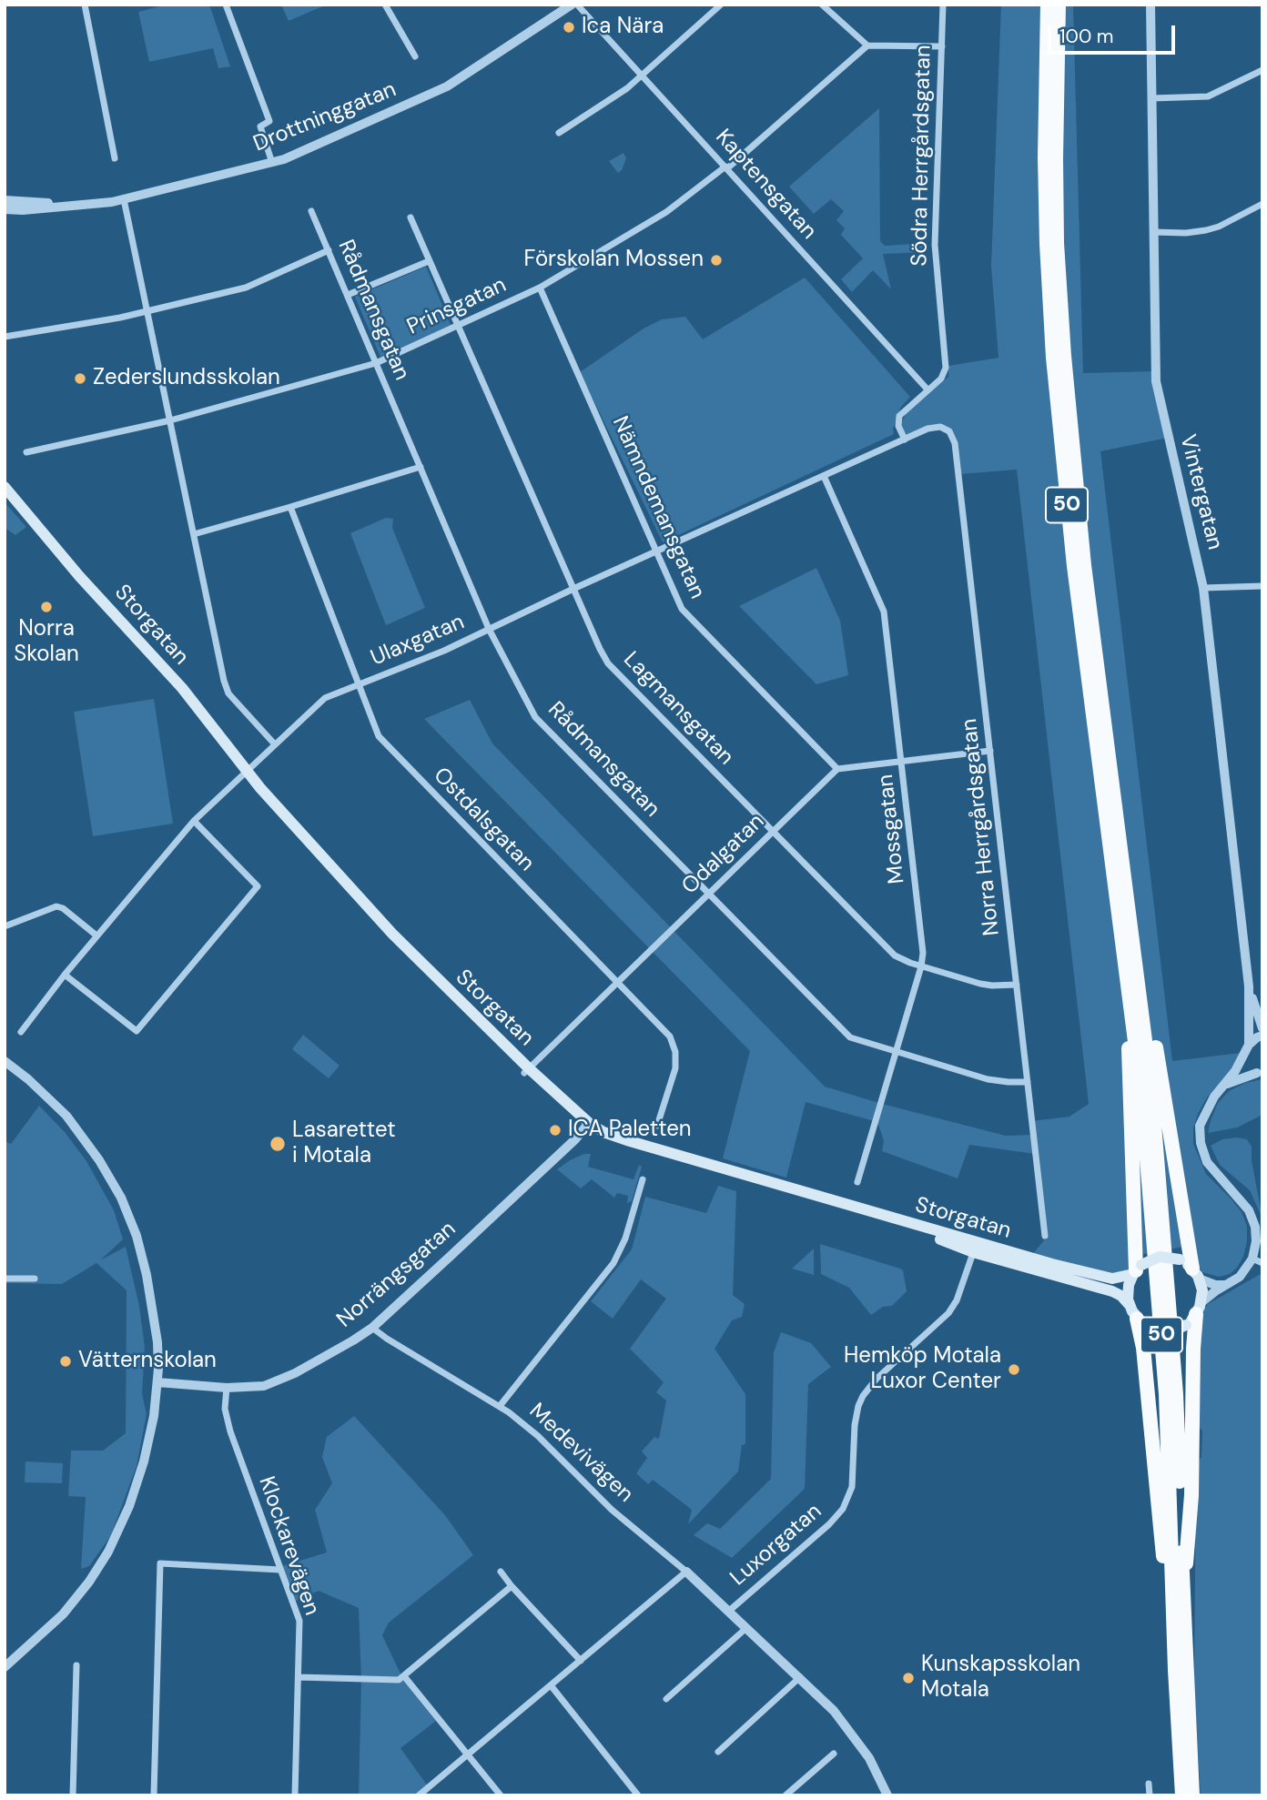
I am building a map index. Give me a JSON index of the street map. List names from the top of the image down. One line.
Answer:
{"streets":{"highway":["50"],"main road":["Storgatan"],"street":["Drottninggatan","Södra Herrgårdsgatan","Kaptensgatan","Prinsgatan","Rådmansgatan","Vintergatan","Nämndemansgatan","Ulaxgatan","Lagmansgatan","Ostdalsgatan","Norra Herrgårdsgatan","Mossgatan","Odalgatan","Norrängsgatan","Medevivägen","Luxorgatan","Klockarevägen"]},"crossings":[["Södra Herrgårdsgatan","Kaptensgatan"],["Södra Herrgårdsgatan","Ulaxgatan"],["Kaptensgatan","Prinsgatan"],["Prinsgatan","Rådmansgatan"],["Prinsgatan","Nämndemansgatan"],["Prinsgatan","Lagmansgatan"],["Rådmansgatan","Ulaxgatan"],["Rådmansgatan","Norra Herrgårdsgatan"],["Rådmansgatan","Mossgatan"],["Rådmansgatan","Odalgatan"],["50","Storgatan"],["Nämndemansgatan","Ulaxgatan"],["Nämndemansgatan","Odalgatan"],["Storgatan","Ulaxgatan"],["Storgatan","Odalgatan"],["Storgatan","Norrängsgatan"],["Storgatan","Luxorgatan"],["Ulaxgatan","Lagmansgatan"],["Ulaxgatan","Ostdalsgatan"],["Ulaxgatan","Norra Herrgårdsgatan"],["Ulaxgatan","Mossgatan"],["Lagmansgatan","Norra Herrgårdsgatan"],["Lagmansgatan","Mossgatan"],["Lagmansgatan","Odalgatan"],["Ostdalsgatan","Odalgatan"],["Norrängsgatan","Medevivägen"],["Norrängsgatan","Klockarevägen"],["Medevivägen","Luxorgatan"]],"places":["Ica Nära","Förskolan Mossen","Zederslundsskolan","Norra Skolan","ICA Paletten","Lasarettet i Motala","Vätternskolan","Hemköp Motala Luxor Center","Kunskapsskolan Motala"],"scale_bar":"100 m"}
